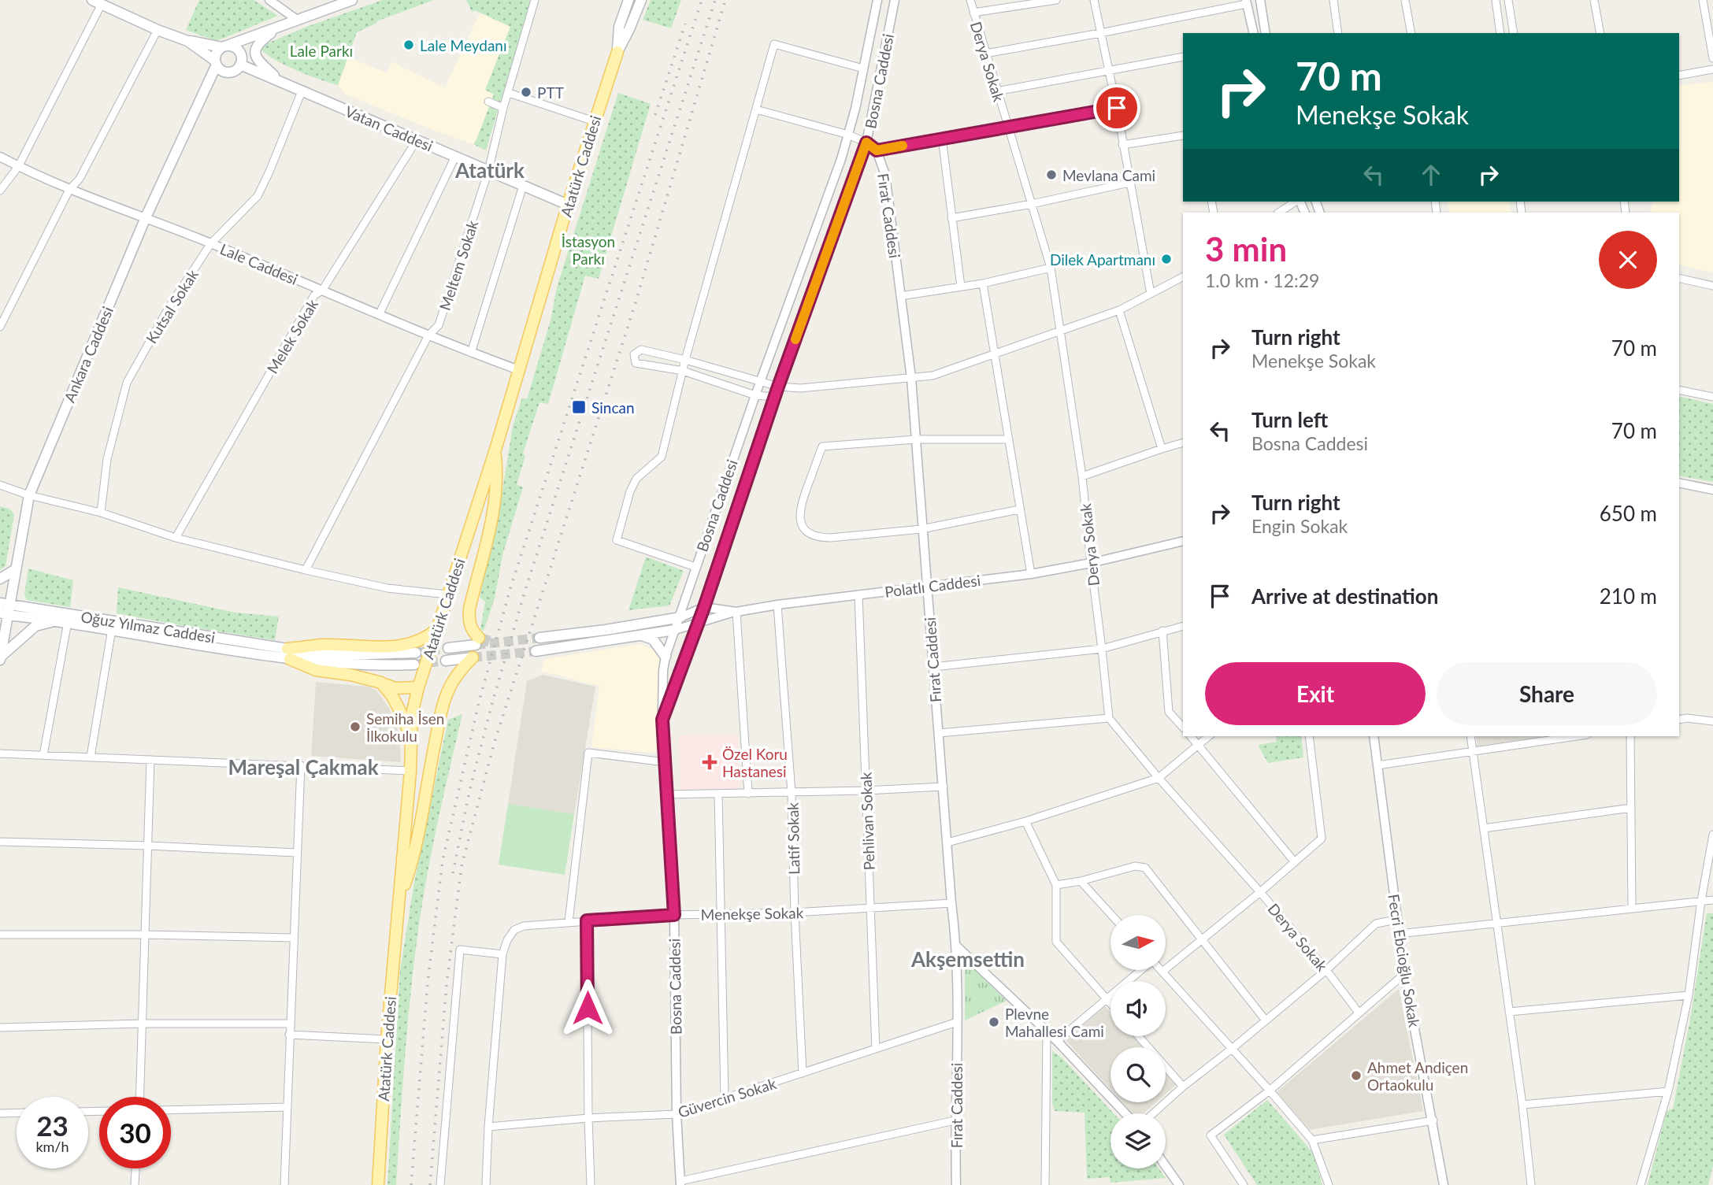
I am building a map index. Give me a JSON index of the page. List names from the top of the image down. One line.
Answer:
{"streets":{"main road":["Vatan Caddesi","Atatürk Caddesi","Ankara Caddesi","Oğuz Yılmaz Caddesi"],"street":["Derya Sokak","Bosna Caddesi","Fırat Caddesi","Lale Caddesi","Meltem Sokak","Kutsal Sokak","Melek Sokak","Polatlı Caddesi","Pehlivan Sokak","Latif Sokak","Menekşe Sokak","Fecri Ebcioğlu Sokak","Güvercin Sokak"]},"crossings":[["Derya Sokak","Polatlı Caddesi"],["Bosna Caddesi","Polatlı Caddesi"],["Bosna Caddesi","Menekşe Sokak"],["Bosna Caddesi","Güvercin Sokak"],["Vatan Caddesi","Atatürk Caddesi"],["Vatan Caddesi","Meltem Sokak"],["Vatan Caddesi","Kutsal Sokak"],["Vatan Caddesi","Melek Sokak"],["Vatan Caddesi","Ankara Caddesi"],["Atatürk Caddesi","Lale Caddesi"],["Fırat Caddesi","Polatlı Caddesi"],["Fırat Caddesi","Menekşe Sokak"],["Fırat Caddesi","Güvercin Sokak"],["Lale Caddesi","Meltem Sokak"],["Lale Caddesi","Kutsal Sokak"],["Lale Caddesi","Melek Sokak"],["Lale Caddesi","Ankara Caddesi"],["Ankara Caddesi","Oğuz Yılmaz Caddesi"],["Polatlı Caddesi","Pehlivan Sokak"],["Polatlı Caddesi","Latif Sokak"],["Pehlivan Sokak","Menekşe Sokak"],["Pehlivan Sokak","Güvercin Sokak"],["Latif Sokak","Menekşe Sokak"],["Latif Sokak","Güvercin Sokak"]],"districts":["Atatürk","Mareşal Çakmak","Akşemsettin"],"parks":["Lale Parkı","İstasyon Parkı"],"places":{"other":["Lale Meydanı","PTT","Mevlana Cami","Dilek Apartmanı","Semiha İsen İlkokulu","Plevne Mahallesi Cami","Ahmet Andiçen Ortaokulu"],"transit":["Sincan"],"health":["Özel Koru Hastanesi"]},"north":"right","page":{"turn":["70 m","Menekşe Sokak"],"heading":["3 min","1.0 km · 12:29"],"list":[{"name":"Turn right","note":"Menekşe Sokak","value":"70 m"},{"name":"Turn left","note":"Bosna Caddesi","value":"70 m"},{"name":"Turn right","note":"Engin Sokak","value":"650 m"},{"name":"Arrive at destination","value":"210 m"}],"buttons":["Exit","Share"],"speed":"23 km/h","limit":"30"}}
